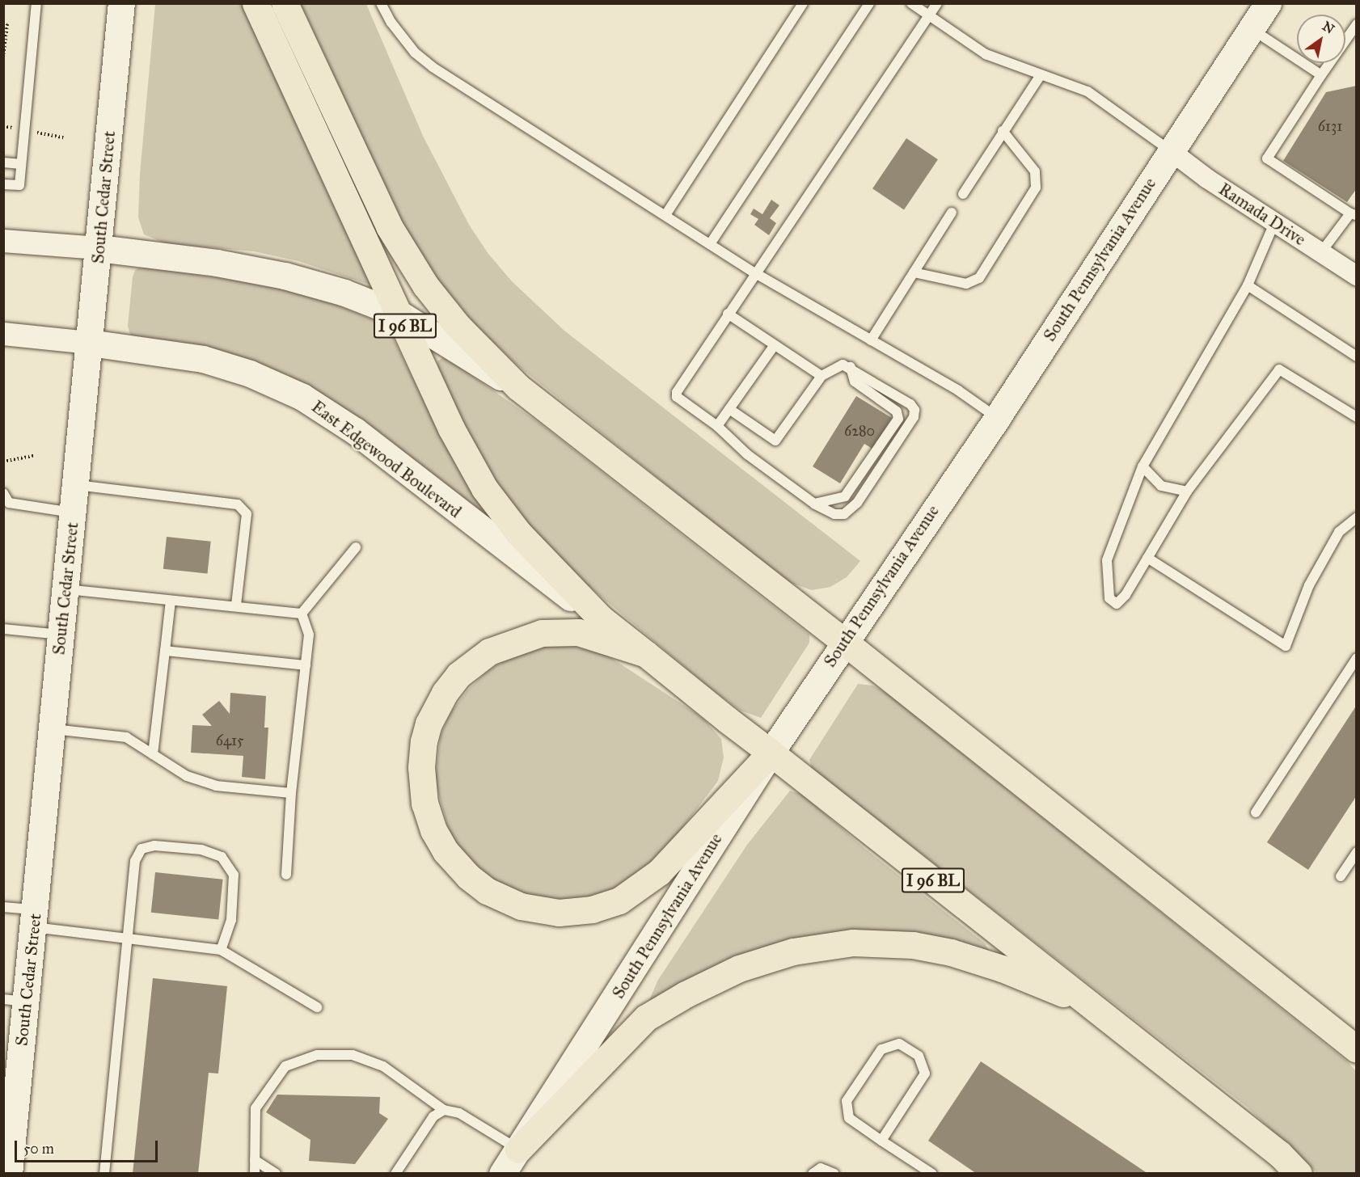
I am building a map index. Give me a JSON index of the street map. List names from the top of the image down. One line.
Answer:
{"streets":{"main road":["South Cedar Street","South Pennsylvania Avenue","I 96 BL","East Edgewood Boulevard"],"street":["Ramada Drive"]},"crossings":[["South Cedar Street","East Edgewood Boulevard"],["Ramada Drive","South Pennsylvania Avenue"],["South Pennsylvania Avenue","I 96 BL"],["I 96 BL","East Edgewood Boulevard"]],"house_numbers":["6131","6280","6415"],"scale_bar":"50 m","north":"top right"}
